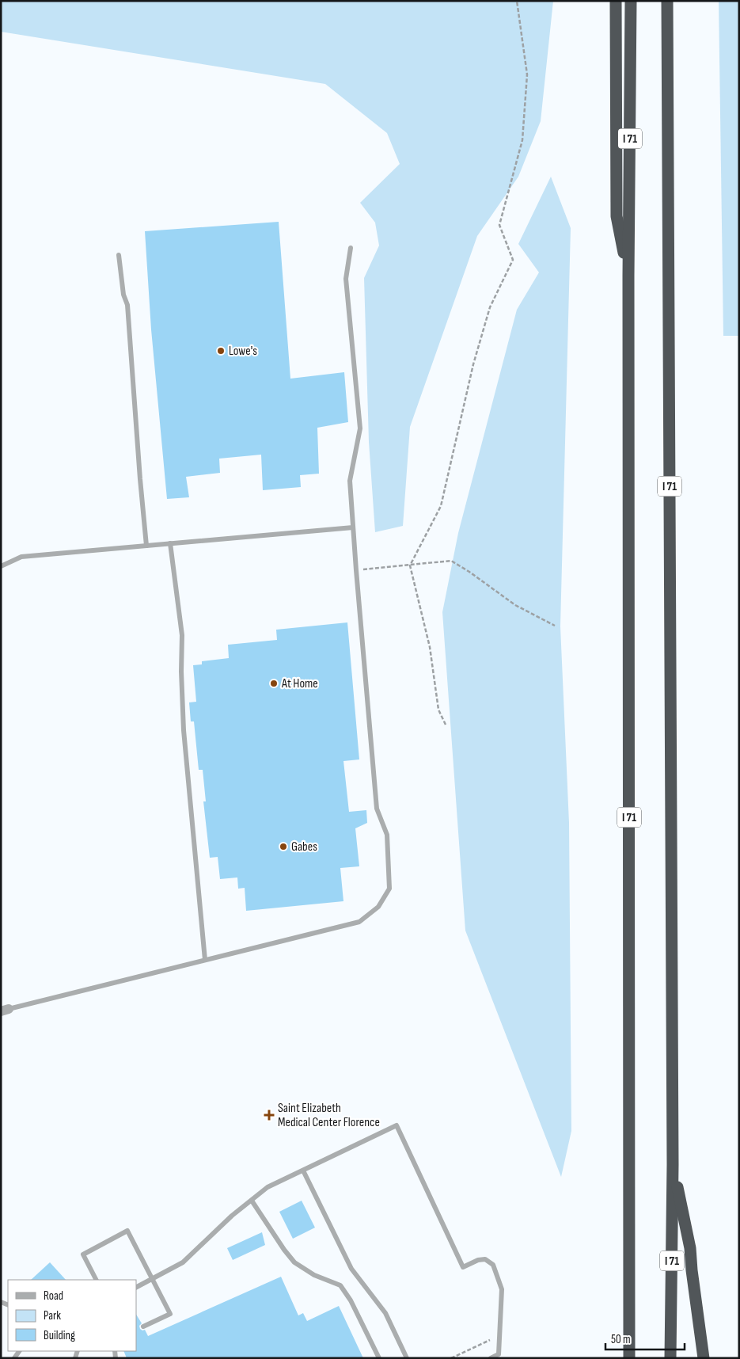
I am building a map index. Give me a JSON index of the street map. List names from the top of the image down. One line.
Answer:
{"streets":{"highway":["I 71"]},"places":{"other":["Lowe's","At Home","Gabes"],"health":["Saint Elizabeth Medical Center Florence"]},"legend":["Road","Park","Building"],"scale_bar":"50 m"}
